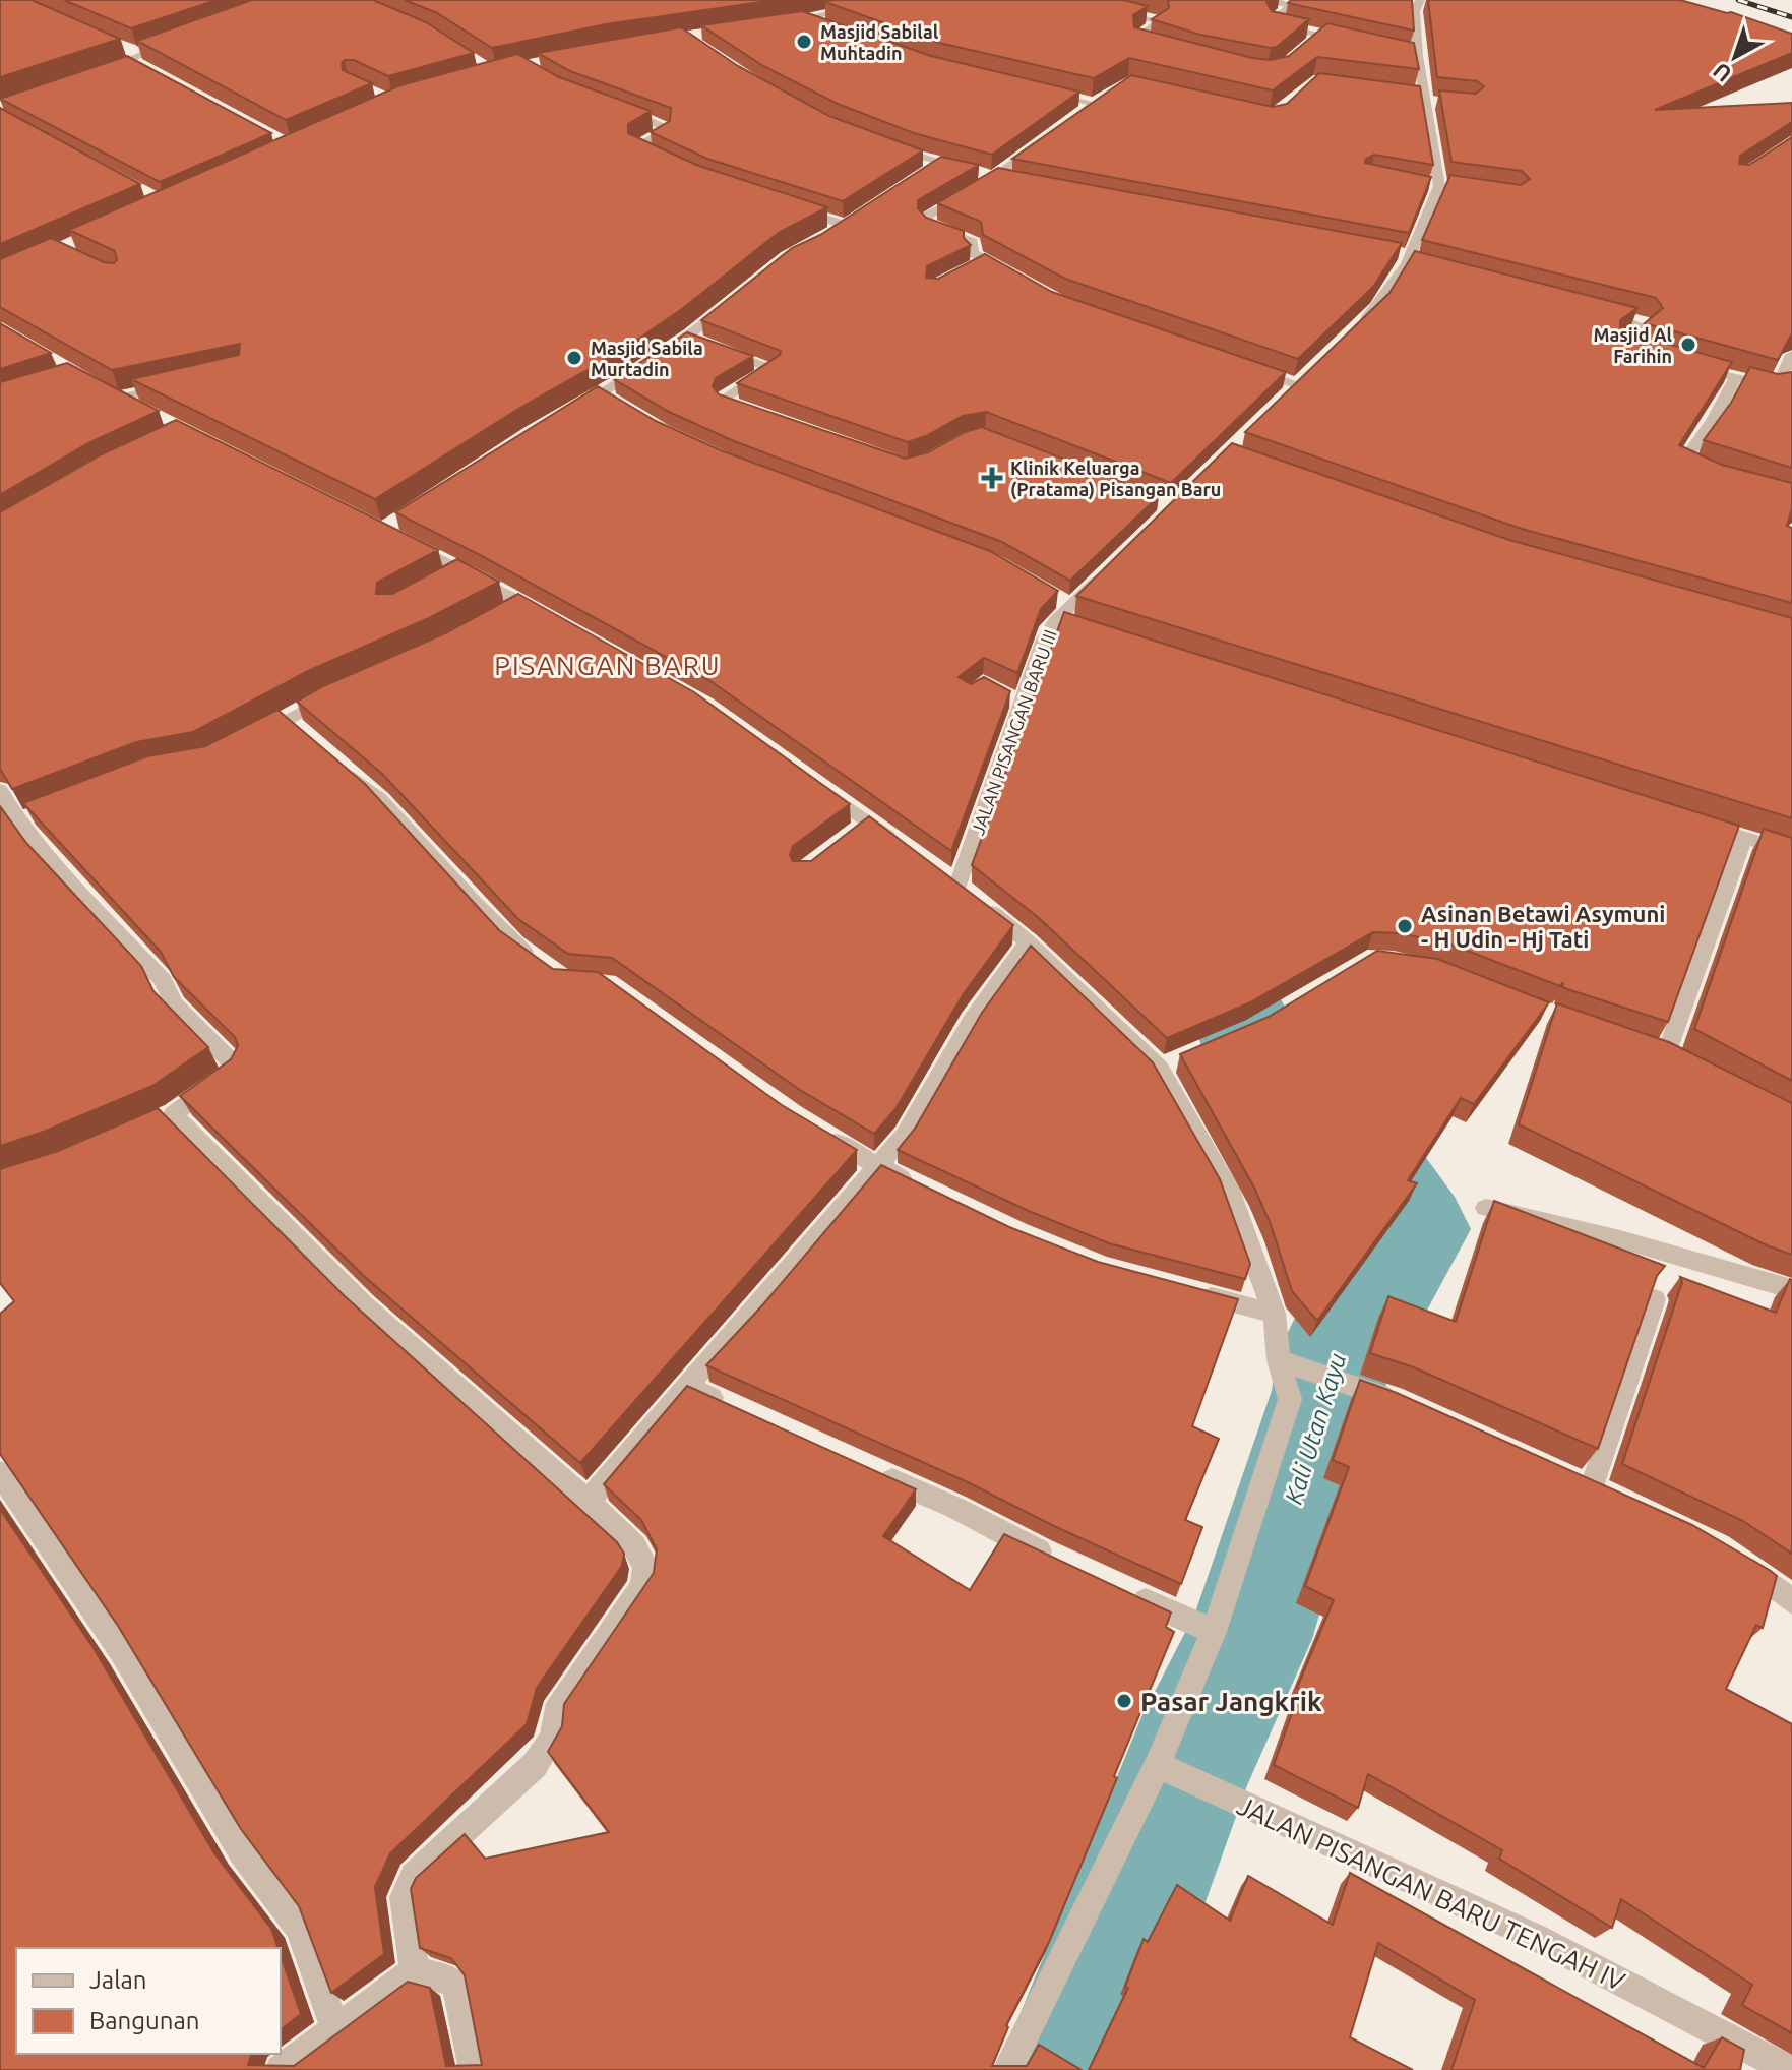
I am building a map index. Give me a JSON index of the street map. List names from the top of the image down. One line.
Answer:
{"streets":{"street":["JALAN PISANGAN BARU III","JALAN PISANGAN BARU TENGAH IV"]},"districts":["PISANGAN BARU"],"water":["Kali Utan Kayu"],"places":{"other":["Masjid Sabilal Muhtadin","Masjid Al Farihin","Masjid Sabila Murtadin","Asinan Betawi Asymuni - H Udin - Hj Tati","Pasar Jangkrik"],"health":["Klinik Keluarga (Pratama) Pisangan Baru"]},"legend":["Jalan","Bangunan"],"north":"bottom left"}
